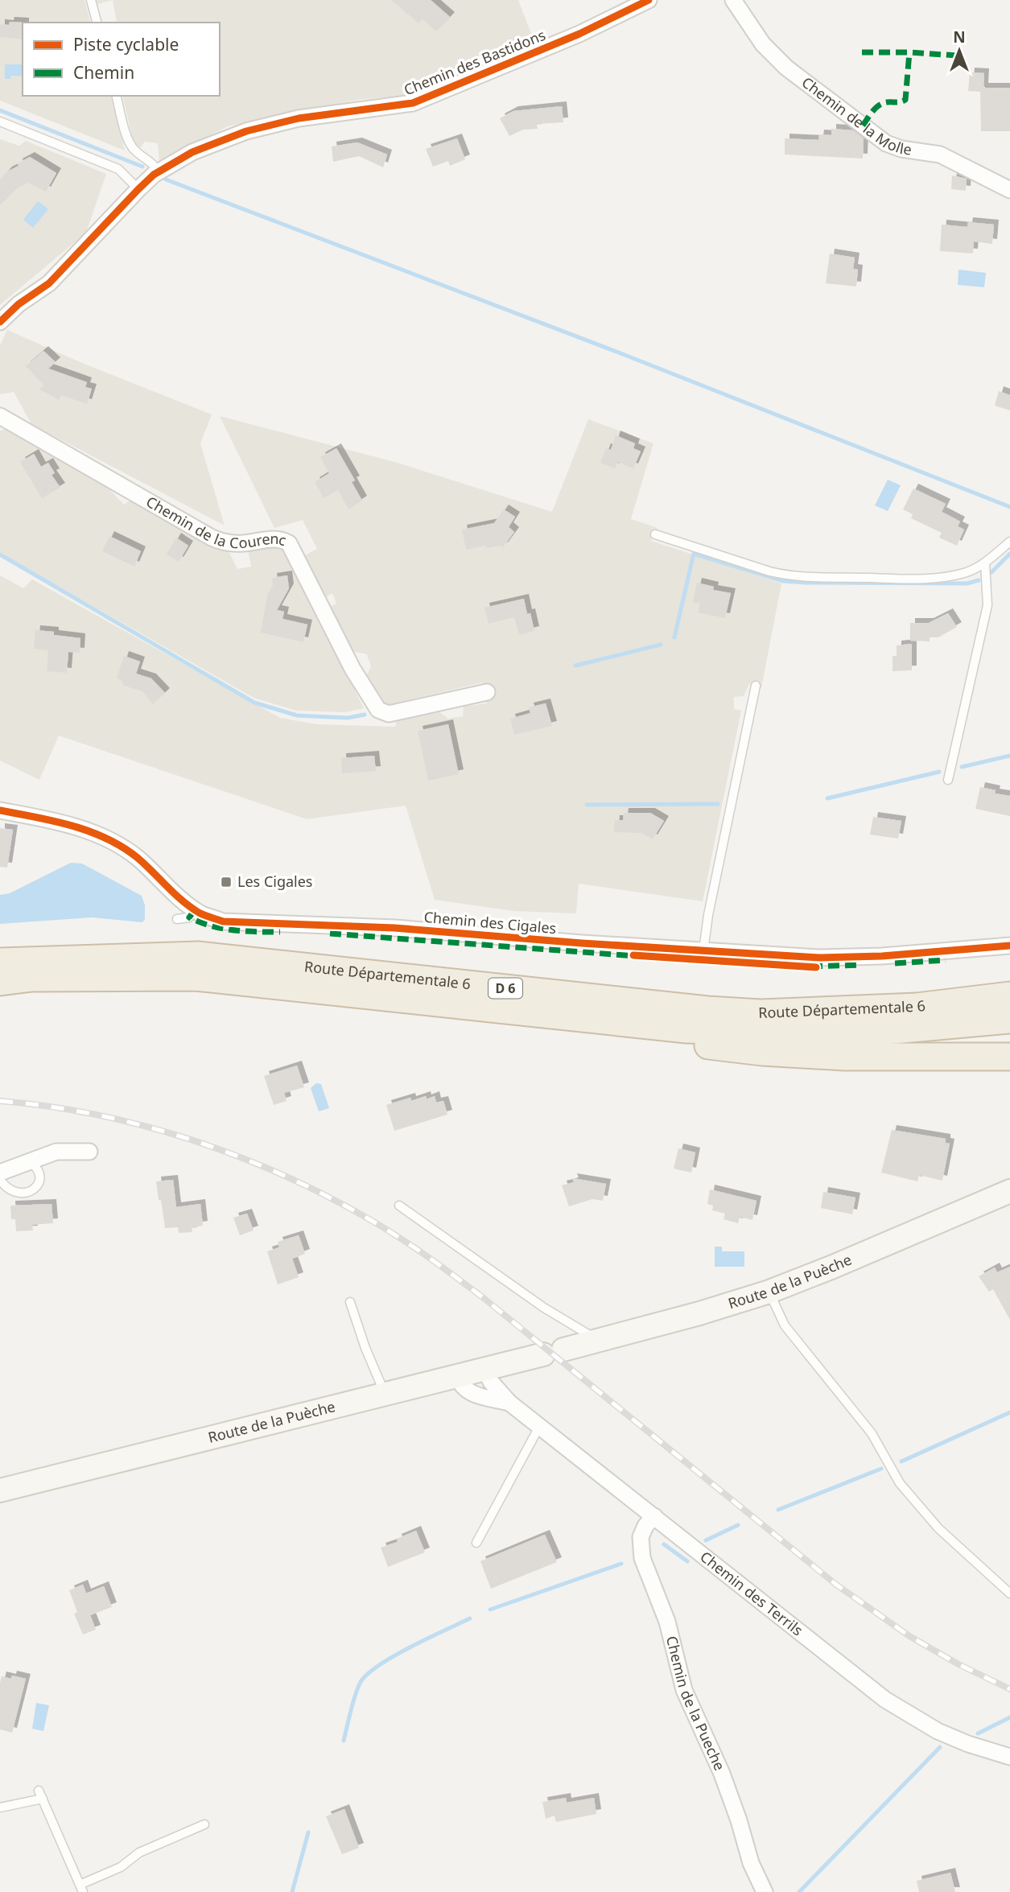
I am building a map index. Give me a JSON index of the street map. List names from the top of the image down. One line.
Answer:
{"streets":{"highway":["Route Départementale 6","D 6"],"main road":["Route de la Puèche"],"street":["Chemin des Bastidons","Chemin de la Molle","Chemin de la Courenc","Chemin des Cigales","Chemin des Terrils","Chemin de la Pueche"]},"crossings":[["Route de la Puèche","Chemin des Terrils"],["Chemin des Terrils","Chemin de la Pueche"]],"places":{"transit":["Les Cigales"]},"legend":["Piste cyclable","Chemin"],"north":"top"}
